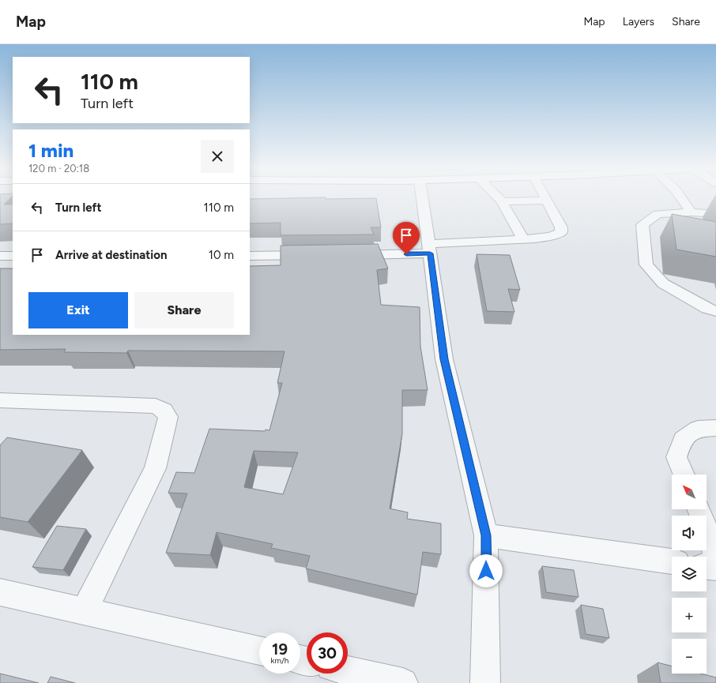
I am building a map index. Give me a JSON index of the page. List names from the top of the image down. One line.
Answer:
{"north":"top left","page":{"header":"Map","nav":["Map","Layers","Share"],"turn":["110 m","Turn left"],"heading":["1 min","120 m · 20:18"],"list":[{"name":"Turn left","value":"110 m"},{"name":"Arrive at destination","value":"10 m"}],"buttons":["Exit","Share"],"map_buttons":["+","−"],"speed":"19 km/h","limit":"30"}}
